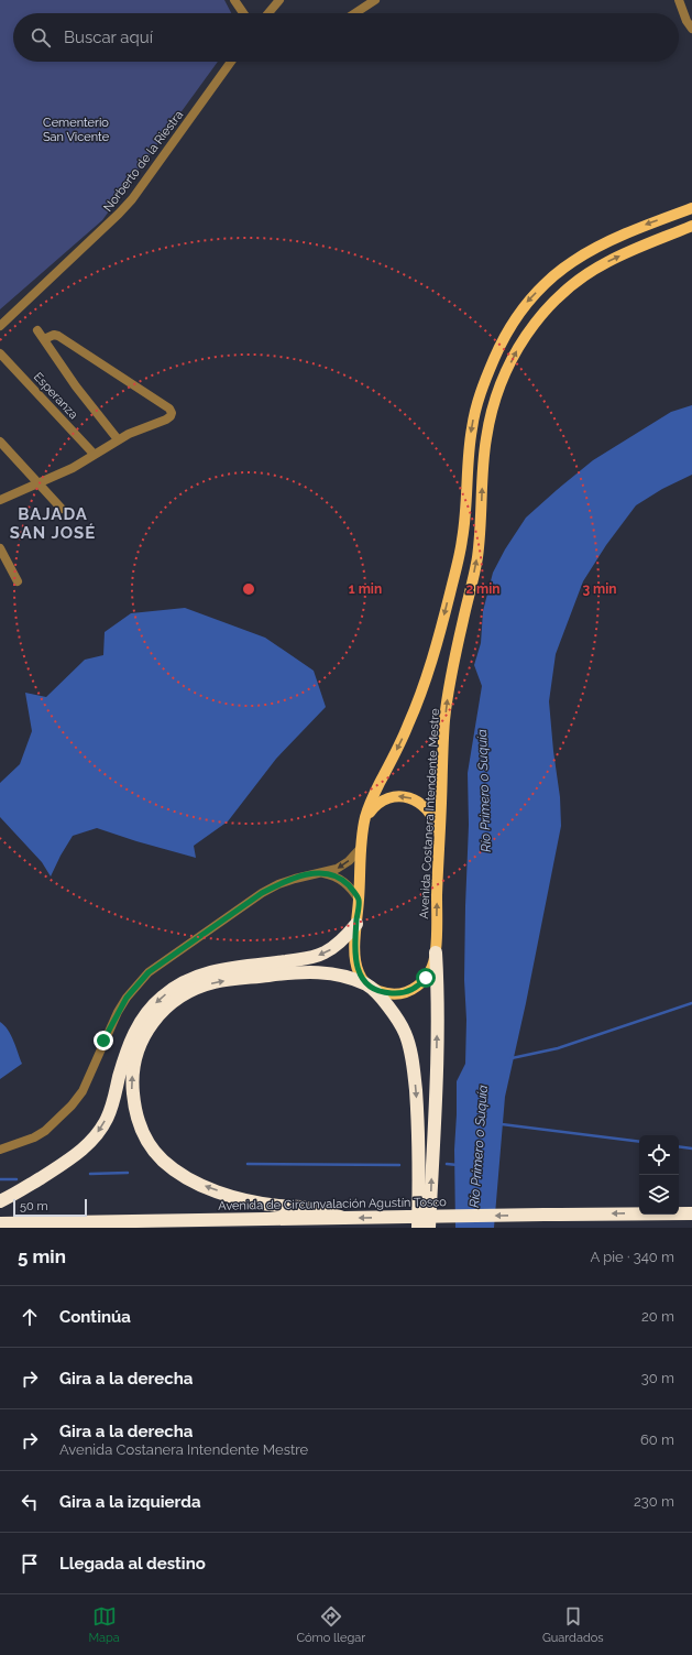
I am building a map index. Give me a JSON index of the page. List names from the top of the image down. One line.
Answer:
{"streets":{"highway":["Avenida de Circunvalación Agustín Tosco"],"main road":["Avenida Costanera Intendente Mestre"],"street":["Norberto de la Riestra","Esperanza"]},"one_way":["Avenida de Circunvalación Agustín Tosco"],"districts":["BAJADA SAN JOSÉ"],"water":["Río Primero o Suquía"],"parks":["Cementerio San Vicente"],"scale_bar":"50 m","page":{"search":"Buscar aquí","scale":"50 m","heading":["5 min","A pie · 340 m"],"list":[["Continúa","20 m"],["Gira a la derecha","30 m"],["Gira a la derecha","Avenida Costanera Intendente Mestre","60 m"],["Gira a la izquierda","230 m"],"Llegada al destino"],"nav":["Mapa","Cómo llegar","Guardados"]},"rings":["1 min","2 min","3 min"]}
